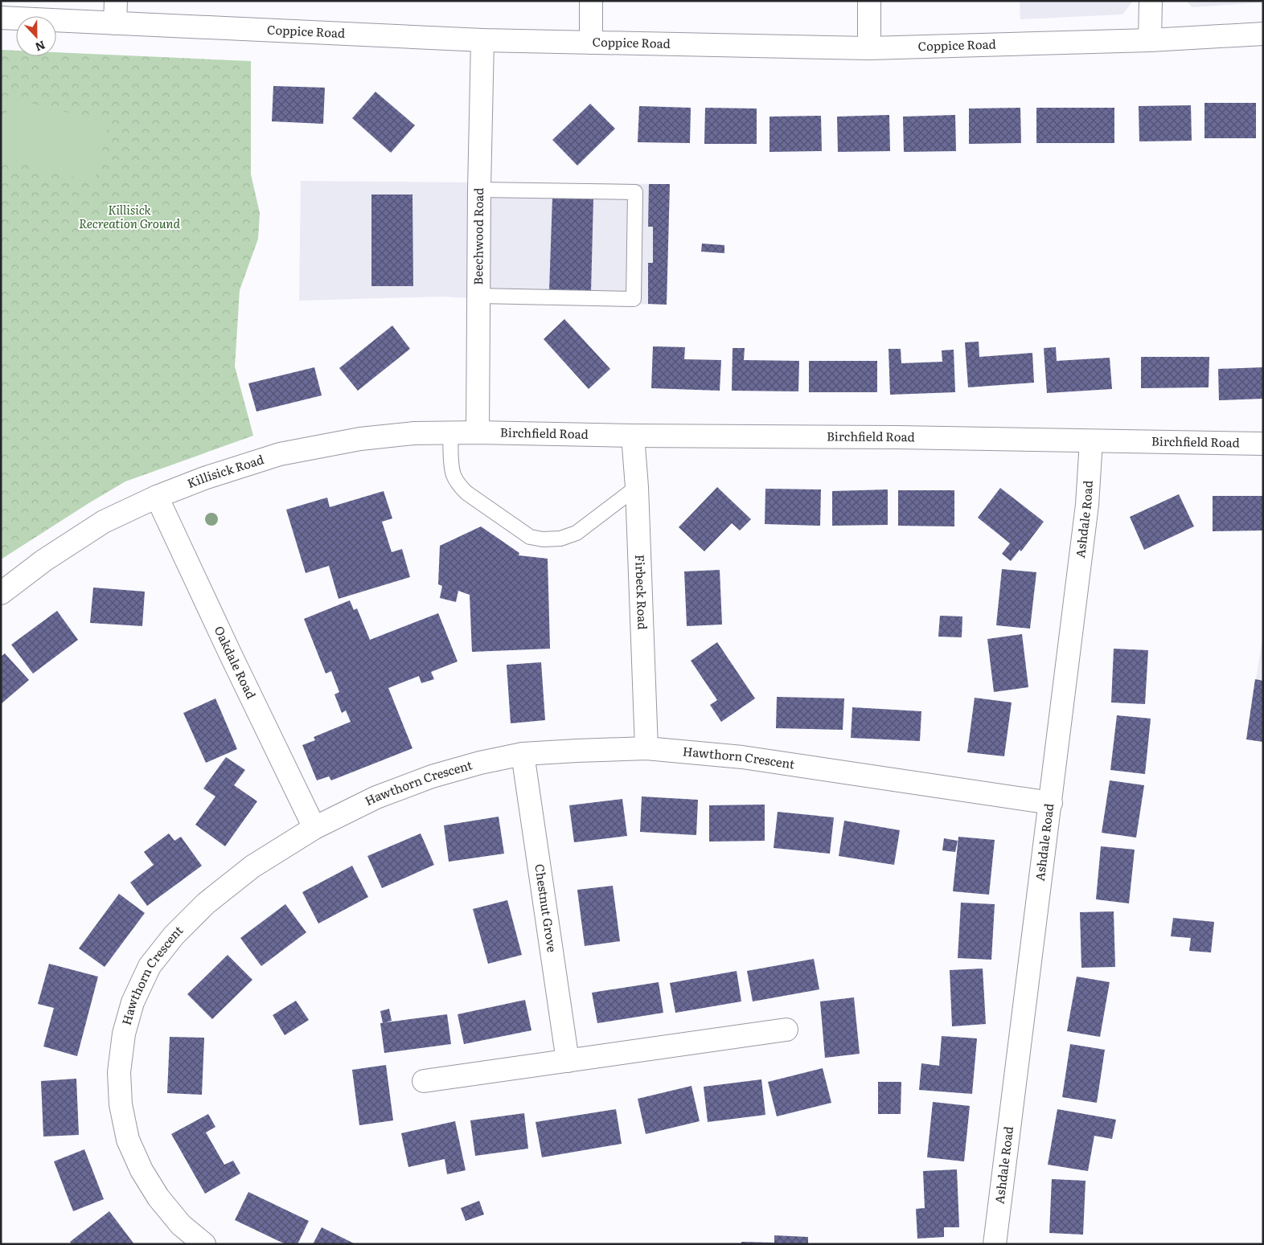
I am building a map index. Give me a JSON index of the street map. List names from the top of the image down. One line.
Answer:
{"streets":{"street":["Coppice Road","Beechwood Road","Birchfield Road","Killisick Road","Ashdale Road","Firbeck Road","Oakdale Road","Hawthorn Crescent","Chestnut Grove"]},"crossings":[["Coppice Road","Beechwood Road"],["Beechwood Road","Birchfield Road"],["Beechwood Road","Killisick Road"],["Birchfield Road","Killisick Road"],["Birchfield Road","Ashdale Road"],["Birchfield Road","Firbeck Road"],["Killisick Road","Oakdale Road"],["Ashdale Road","Hawthorn Crescent"],["Firbeck Road","Hawthorn Crescent"],["Oakdale Road","Hawthorn Crescent"],["Hawthorn Crescent","Chestnut Grove"]],"parks":["Killisick Recreation Ground"],"north":"bottom"}
